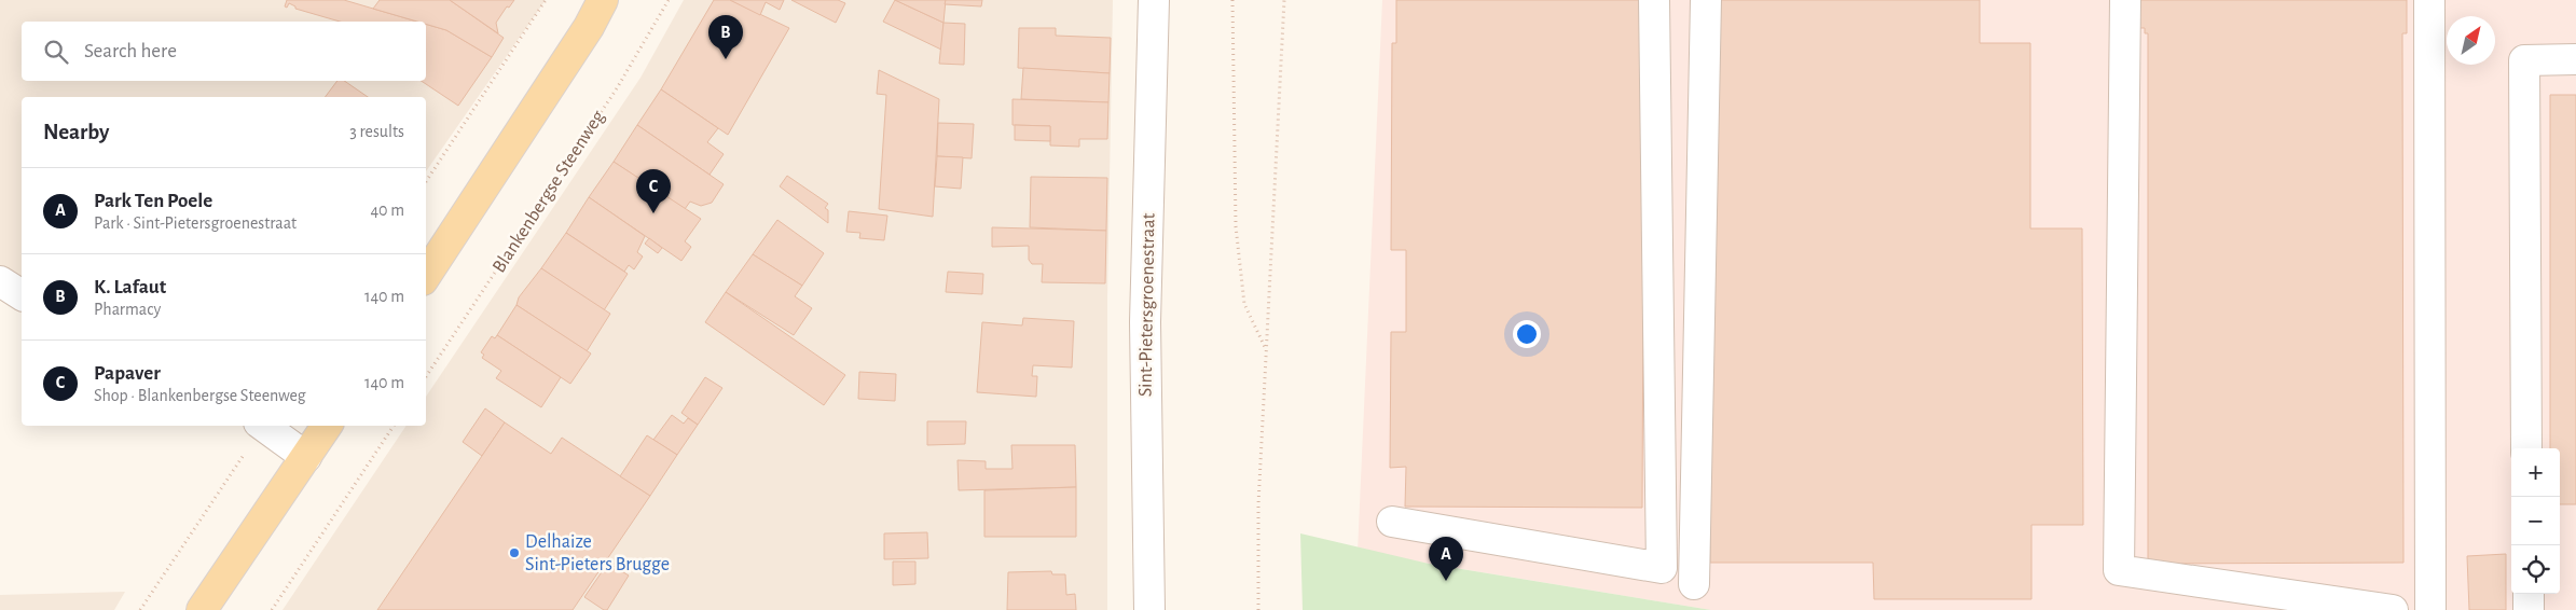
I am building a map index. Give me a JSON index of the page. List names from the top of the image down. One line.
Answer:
{"streets":{"street":["Sint-Pietersgroenestraat"],"path":["Blankenbergse Steenweg"]},"places":["Delhaize Sint-Pieters Brugge"],"north":"top right","page":{"pins":["B","C","A"],"search":"Search here","heading":["Nearby","3 results"],"list":[{"mark":"A","name":"Park Ten Poele","note":"Park · Sint-Pietersgroenestraat","value":"40 m"},{"mark":"B","name":"K. Lafaut","note":"Pharmacy","value":"140 m"},{"mark":"C","name":"Papaver","note":"Shop · Blankenbergse Steenweg","value":"140 m"}],"map_buttons":["+","−"]}}
